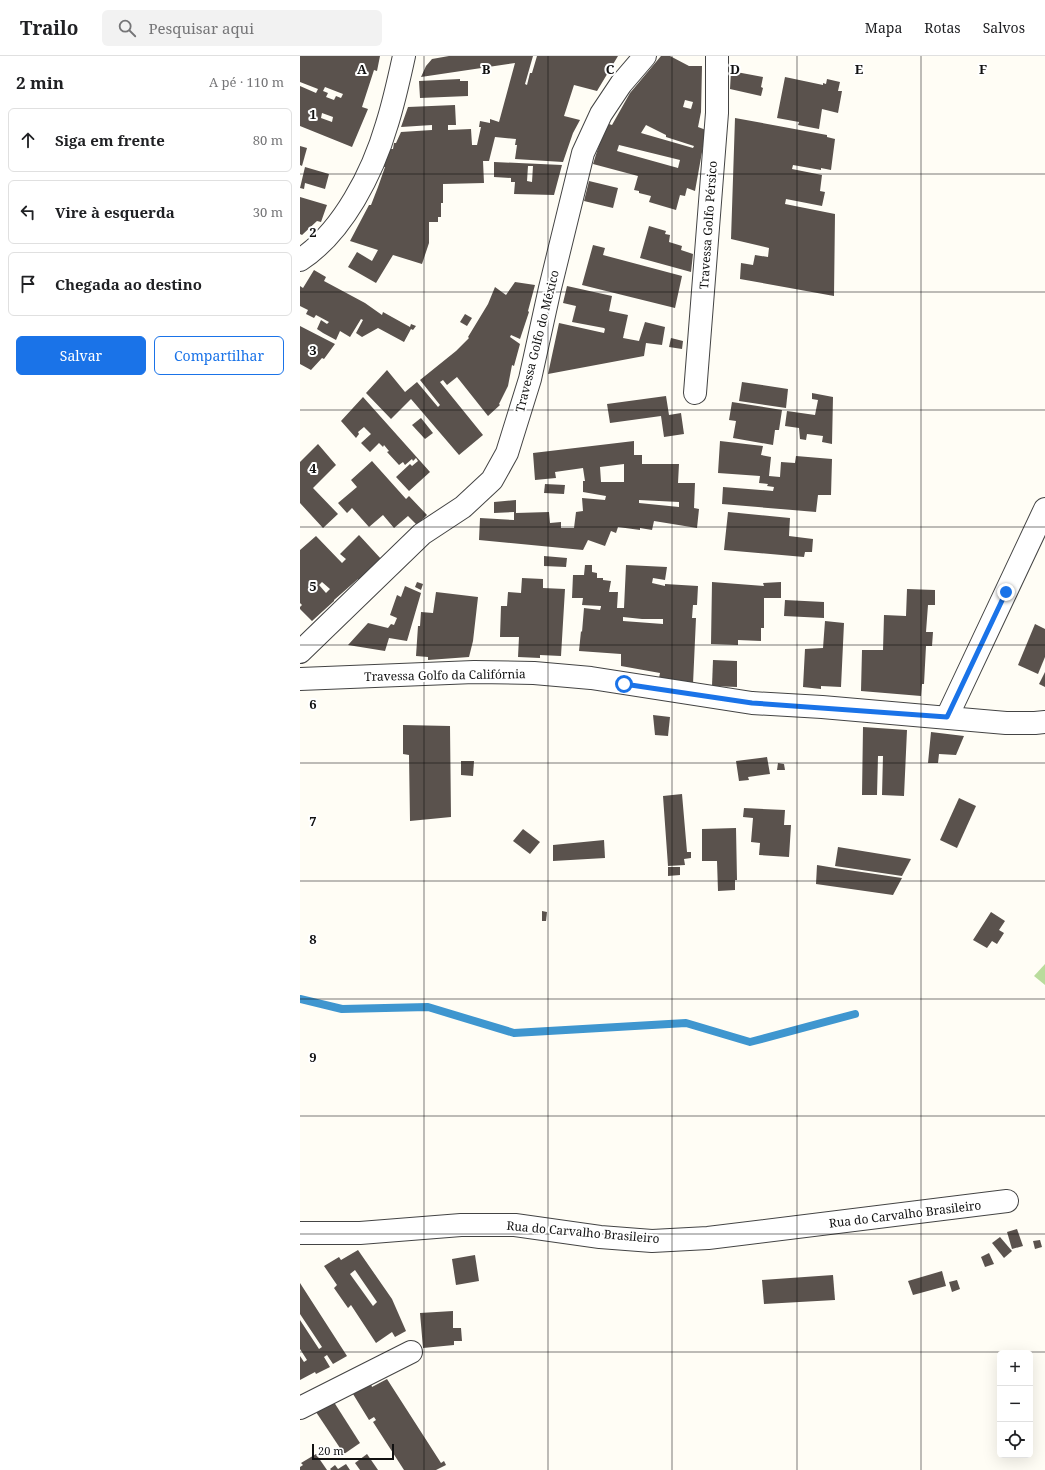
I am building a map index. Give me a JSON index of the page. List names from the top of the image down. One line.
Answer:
{"streets":{"street":["Travessa Golfo Pérsico","Travessa Golfo do México","Travessa Golfo da Califórnia","Rua do Carvalho Brasileiro"]},"scale_bar":"20 m","page":{"header":"Trailo","search":"Pesquisar aqui","nav":["Mapa","Rotas","Salvos"],"heading":["2 min","A pé · 110 m"],"list":[["Siga em frente","80 m"],["Vire à esquerda","30 m"],"Chegada ao destino"],"buttons":["Salvar","Compartilhar"],"map_buttons":["+","−"],"scale":"20 m"},"grid":{"columns":["A","B","C","D","E","F"],"rows":["1","2","3","4","5","6","7","8","9"]}}
